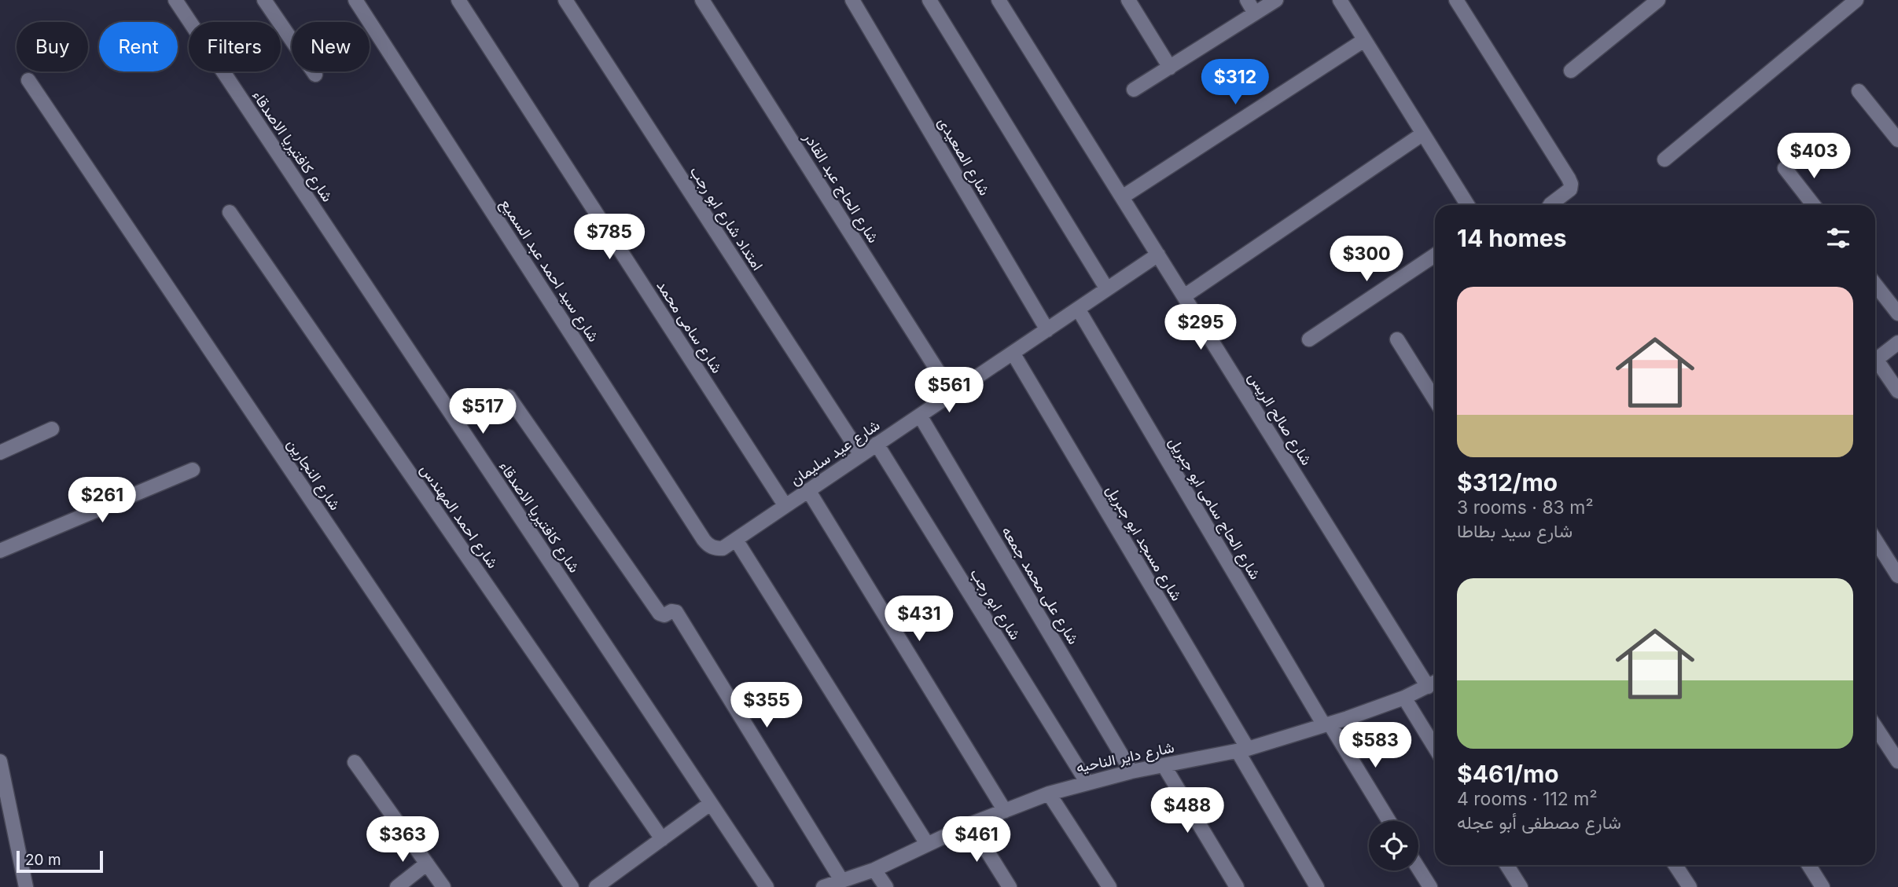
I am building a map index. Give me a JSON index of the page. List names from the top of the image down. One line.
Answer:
{"streets":{"street":["شارع كافتيريا الاصدقاء","شارع الصعيدى","شارع الحاج عبد القادر","امتداد شارع ابو رجب","شارع سيد احمد عبد السميع","شارع سامى محمد","شارع صالح الريس","شارع عيد سليمان","شارع النجارين","شارع الحاج سامى ابو جبريل","شارع احمد المهندس","شارع مسجد ابو جبريل","شارع على محمد جمعه","شارع ابو رجب","شارع داير الناحيه"]},"crossings":[["شارع الصعيدى","شارع عيد سليمان"],["شارع الحاج عبد القادر","شارع عيد سليمان"],["امتداد شارع ابو رجب","شارع عيد سليمان"],["شارع سيد احمد عبد السميع","شارع عيد سليمان"],["شارع سامى محمد","شارع عيد سليمان"],["شارع صالح الريس","شارع عيد سليمان"],["شارع صالح الريس","شارع داير الناحيه"],["شارع عيد سليمان","شارع الحاج سامى ابو جبريل"],["شارع عيد سليمان","شارع مسجد ابو جبريل"],["شارع عيد سليمان","شارع على محمد جمعه"],["شارع عيد سليمان","شارع ابو رجب"],["شارع الحاج سامى ابو جبريل","شارع داير الناحيه"],["شارع مسجد ابو جبريل","شارع داير الناحيه"],["شارع على محمد جمعه","شارع داير الناحيه"],["شارع ابو رجب","شارع داير الناحيه"]],"scale_bar":"20 m","page":{"chip":["Buy","Rent","Filters","New"],"price":["$312","$403","$785","$300","$295","$561","$517","$261","$431","$355","$583","$488","$363","$461"],"heading":"14 homes","list":[{"name":"$312/mo","note":"3 rooms · 83 m² · شارع سيد بطاطا"},{"name":"$461/mo","note":"4 rooms · 112 m² · شارع مصطفى أبو عجله"}],"scale":"20 m"}}
